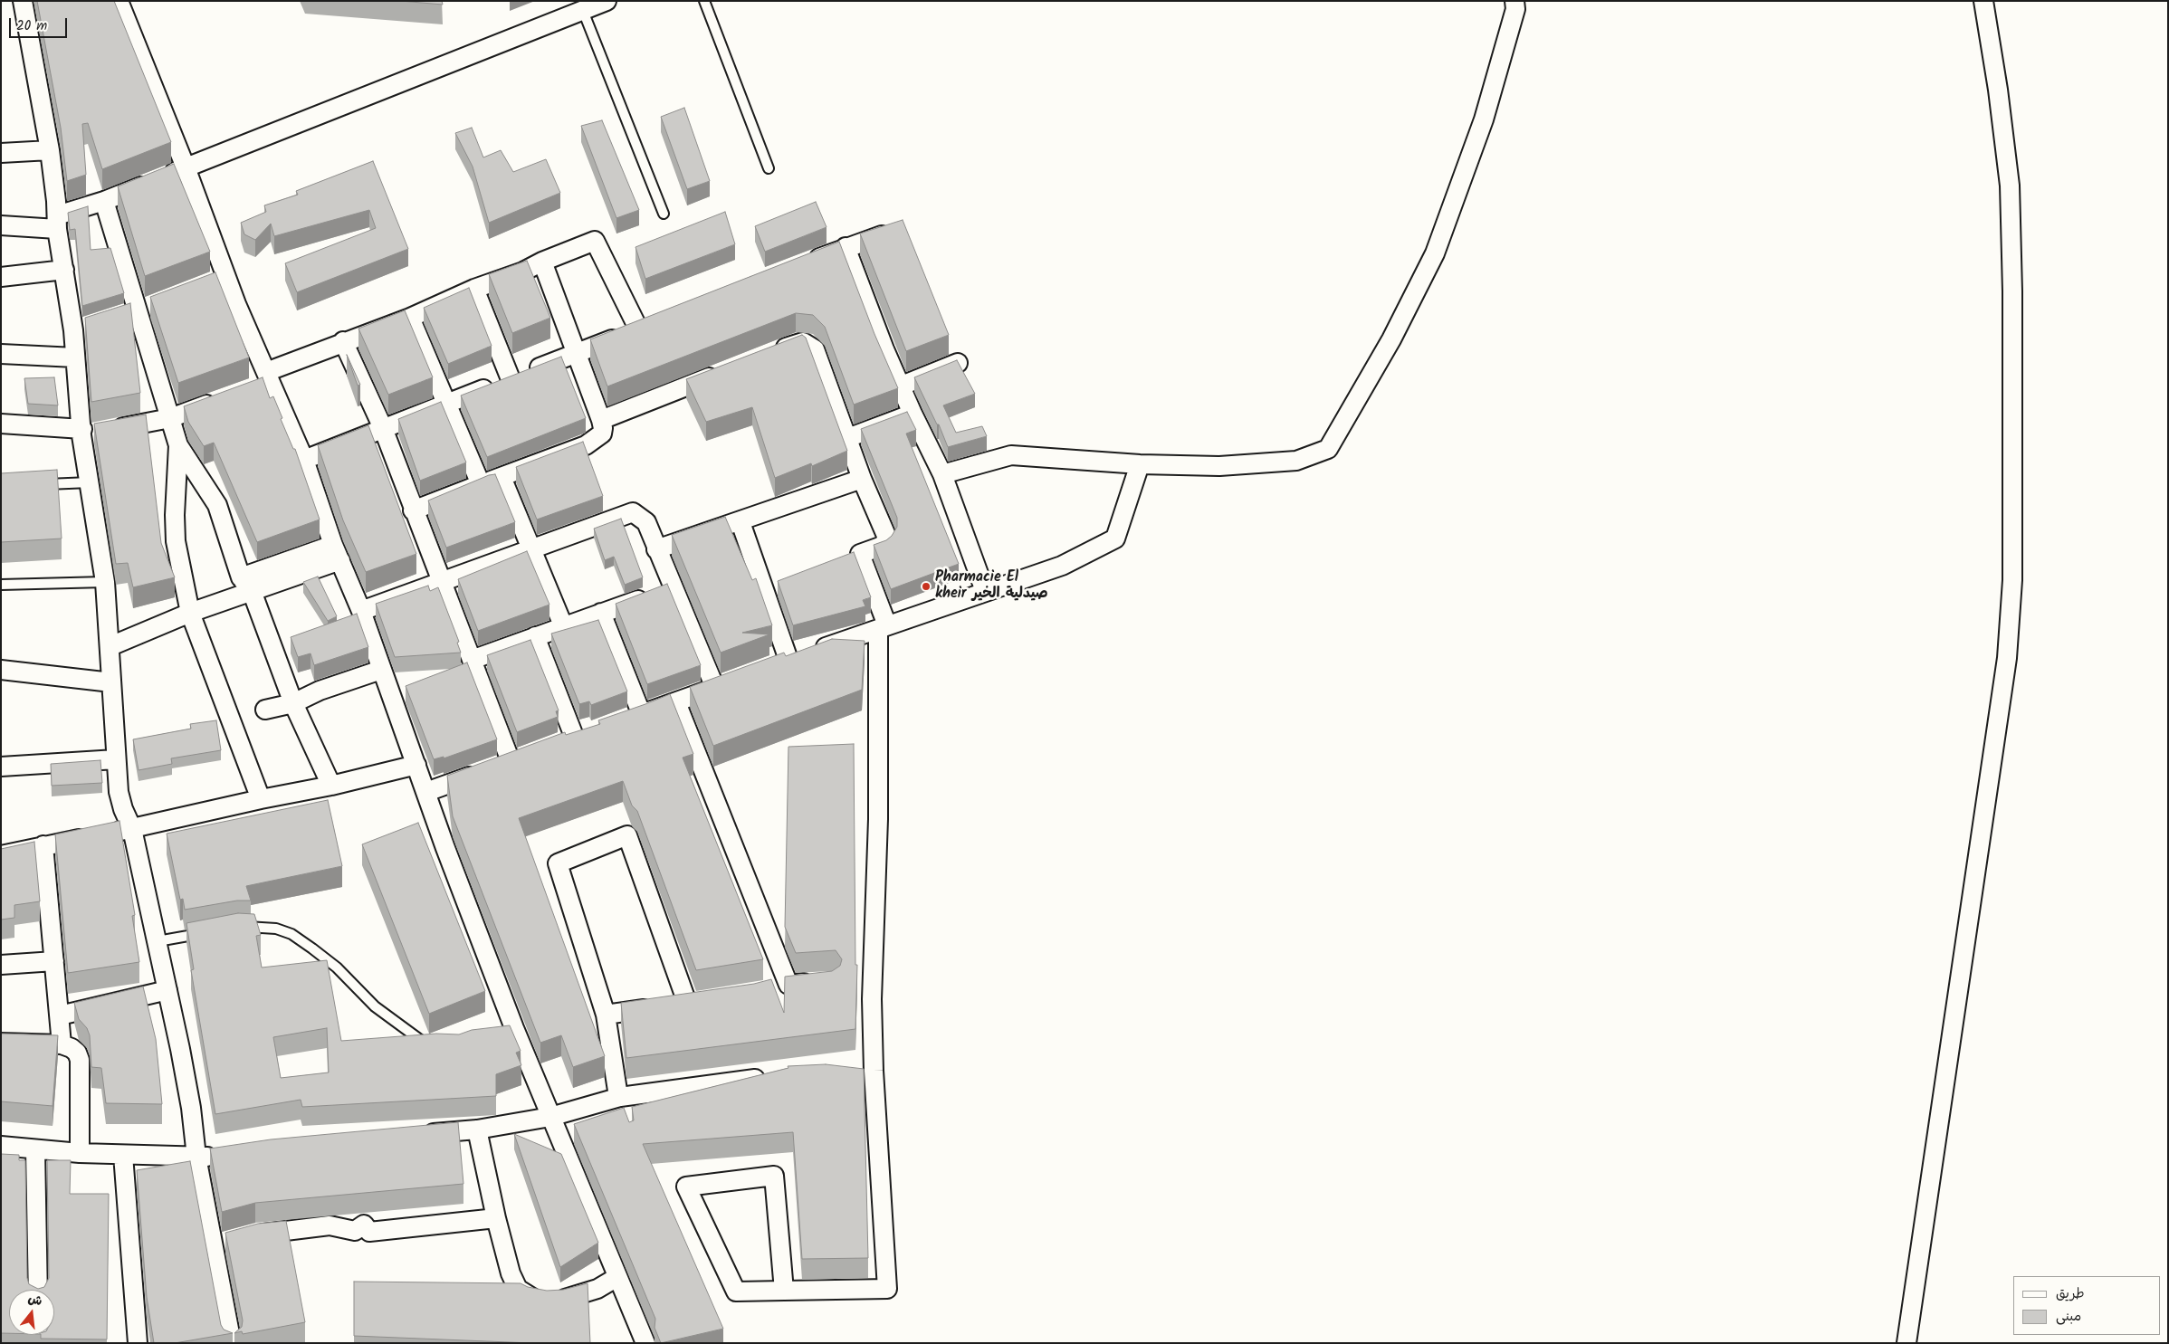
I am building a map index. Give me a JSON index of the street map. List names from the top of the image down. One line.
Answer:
{"places":["Pharmacie El kheir صيدلية الخير"],"legend":["طريق","مبنى"],"scale_bar":"20 m","north":"top"}
